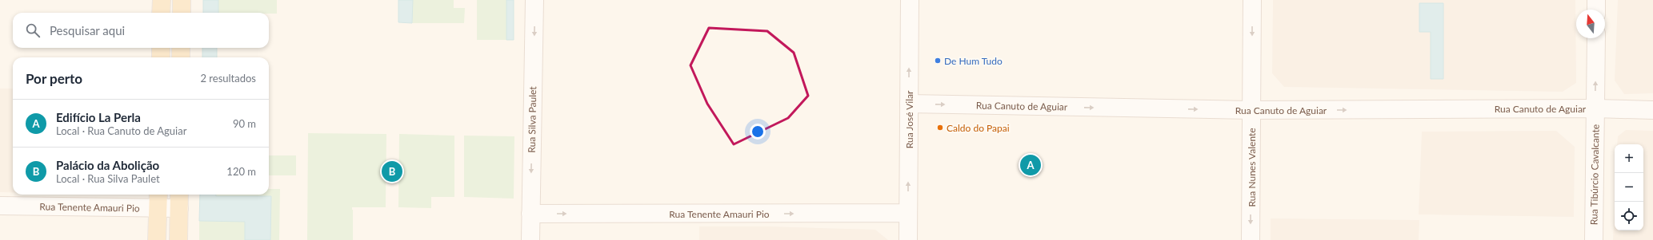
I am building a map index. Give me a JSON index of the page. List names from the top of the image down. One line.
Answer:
{"streets":{"street":["Rua Canuto de Aguiar","Rua Silva Paulet","Rua José Vilar","Rua Nunes Valente","Rua Tibúrcio Cavalcante","Rua Tenente Amauri Pio"]},"crossings":[["Rua Canuto de Aguiar","Rua José Vilar"],["Rua Canuto de Aguiar","Rua Nunes Valente"],["Rua Canuto de Aguiar","Rua Tibúrcio Cavalcante"],["Rua Silva Paulet","Rua Tenente Amauri Pio"],["Rua José Vilar","Rua Tenente Amauri Pio"]],"one_way":["Rua Canuto de Aguiar","Rua Silva Paulet","Rua José Vilar","Rua Nunes Valente","Rua Tenente Amauri Pio"],"places":["De Hum Tudo","Caldo do Papai"],"north":"top","page":{"search":"Pesquisar aqui","heading":["Por perto","2 resultados"],"list":[{"mark":"A","name":"Edifício La Perla","note":"Local · Rua Canuto de Aguiar","value":"90 m"},{"mark":"B","name":"Palácio da Abolição","note":"Local · Rua Silva Paulet","value":"120 m"}],"map_buttons":["+","−"],"pins":["A","B"]}}
